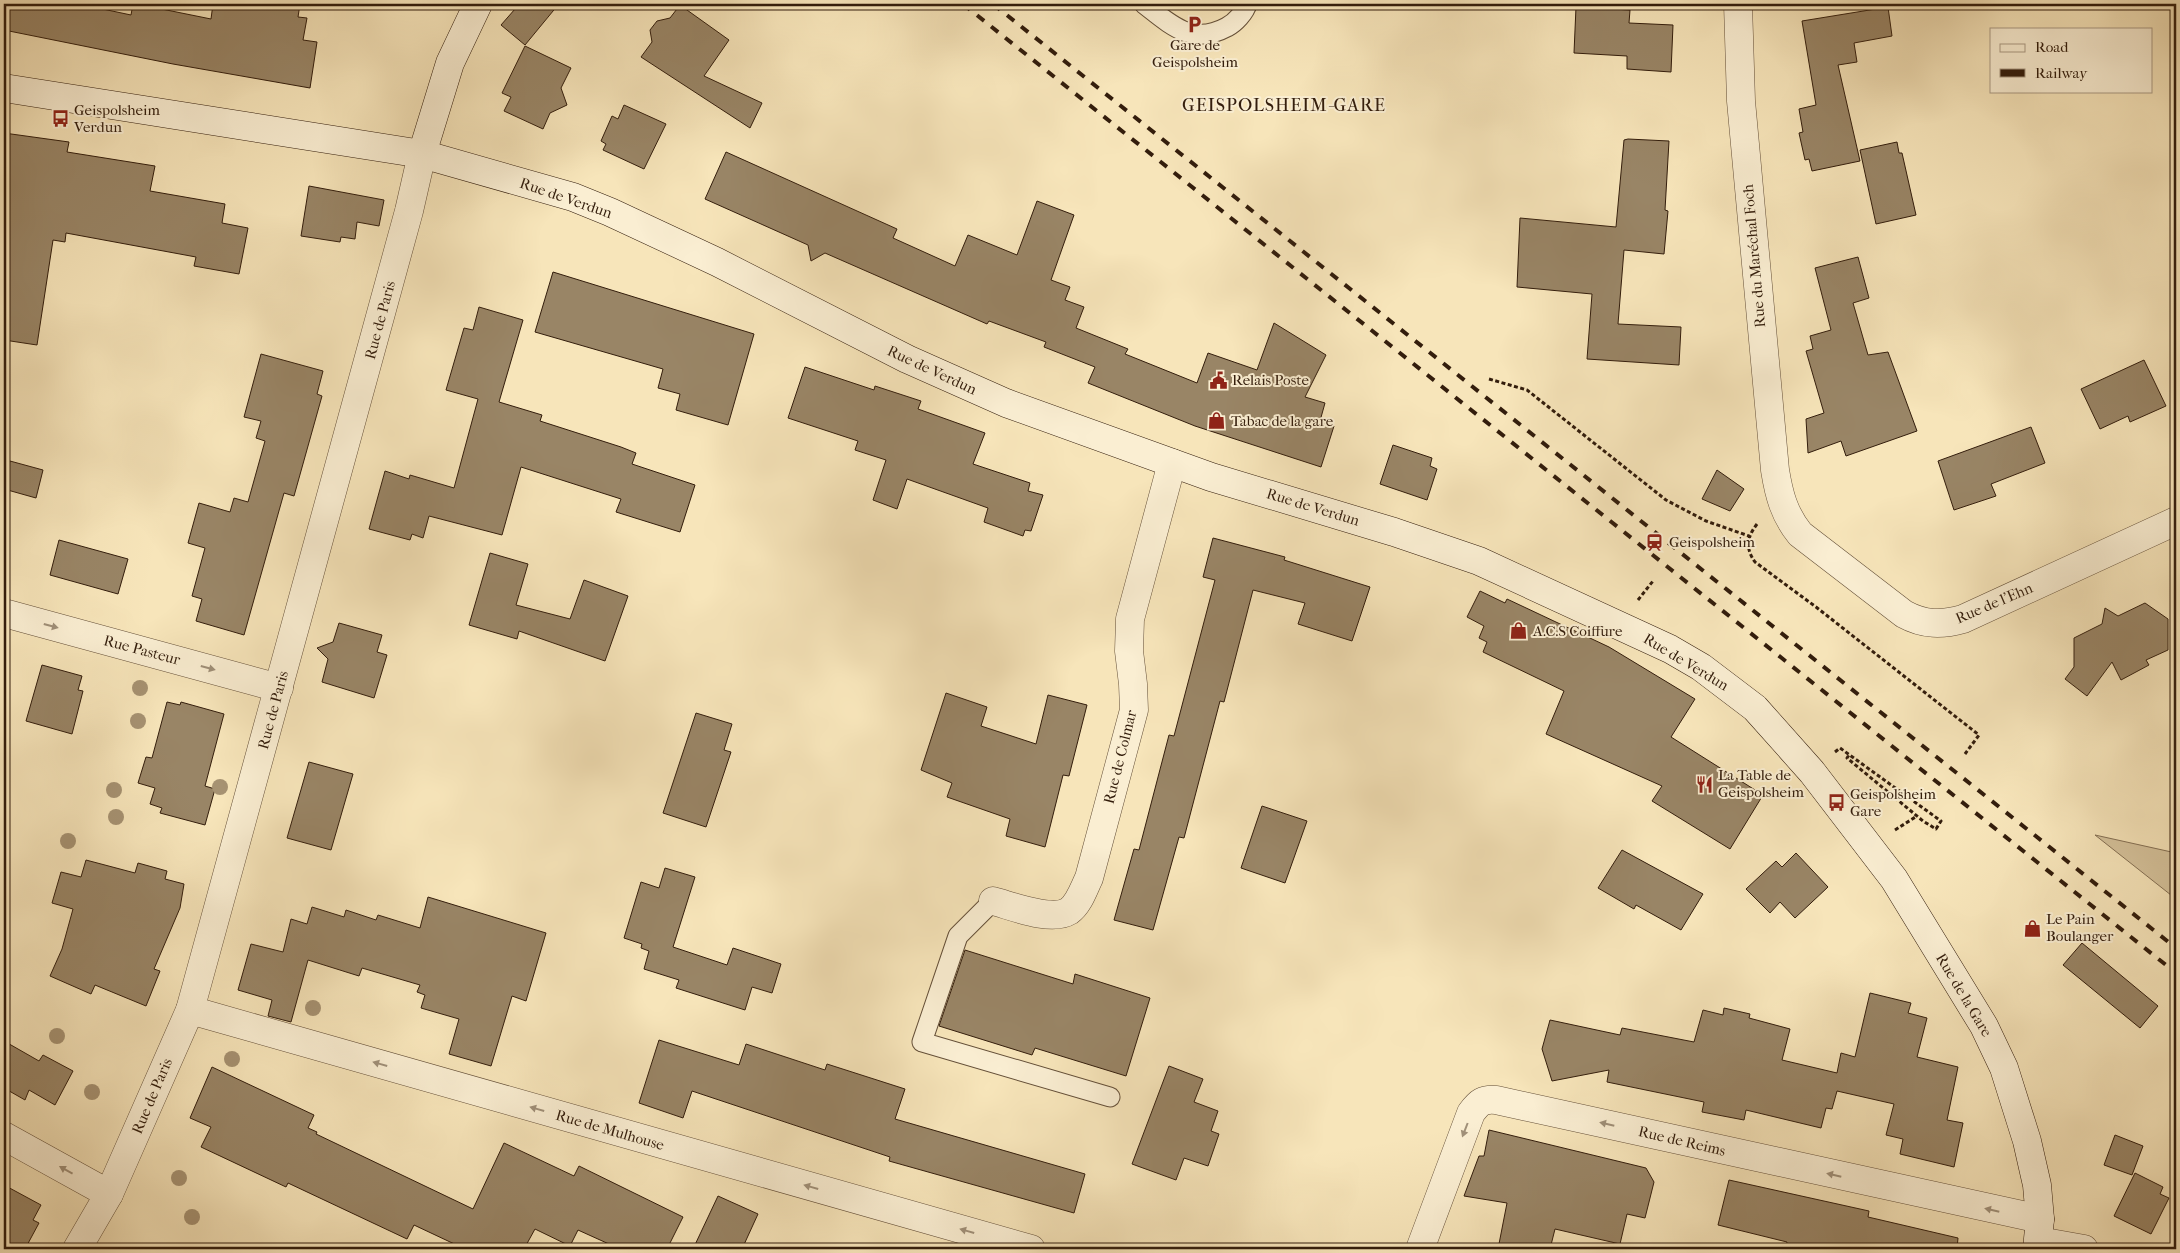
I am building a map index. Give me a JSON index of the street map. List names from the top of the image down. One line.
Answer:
{"streets":{"street":["Rue de Verdun","Rue du Maréchal Foch","Rue de Paris","Rue de l'Ehn","Rue Pasteur","Rue de Colmar","Rue de la Gare","Rue de Mulhouse","Rue de Reims"]},"crossings":[["Rue de Verdun","Rue de Paris"],["Rue de Verdun","Rue de Colmar"],["Rue de Verdun","Rue de la Gare"],["Rue du Maréchal Foch","Rue de l'Ehn"],["Rue de Paris","Rue Pasteur"],["Rue de Paris","Rue de Mulhouse"],["Rue de la Gare","Rue de Reims"]],"one_way":["Rue Pasteur","Rue de Mulhouse","Rue de Reims"],"districts":["GEISPOLSHEIM-GARE"],"places":{"parking":["Gare de Geispolsheim"],"bus stop":["Geispolsheim Verdun","Geispolsheim Gare"],"public building":["Relais Poste"],"shop":["Tabac de la gare","A.C.S Coiffure","Le Pain Boulanger"],"station":["Geispolsheim"],"restaurant":["La Table de Geispolsheim"]},"legend":["Road","Railway"]}
